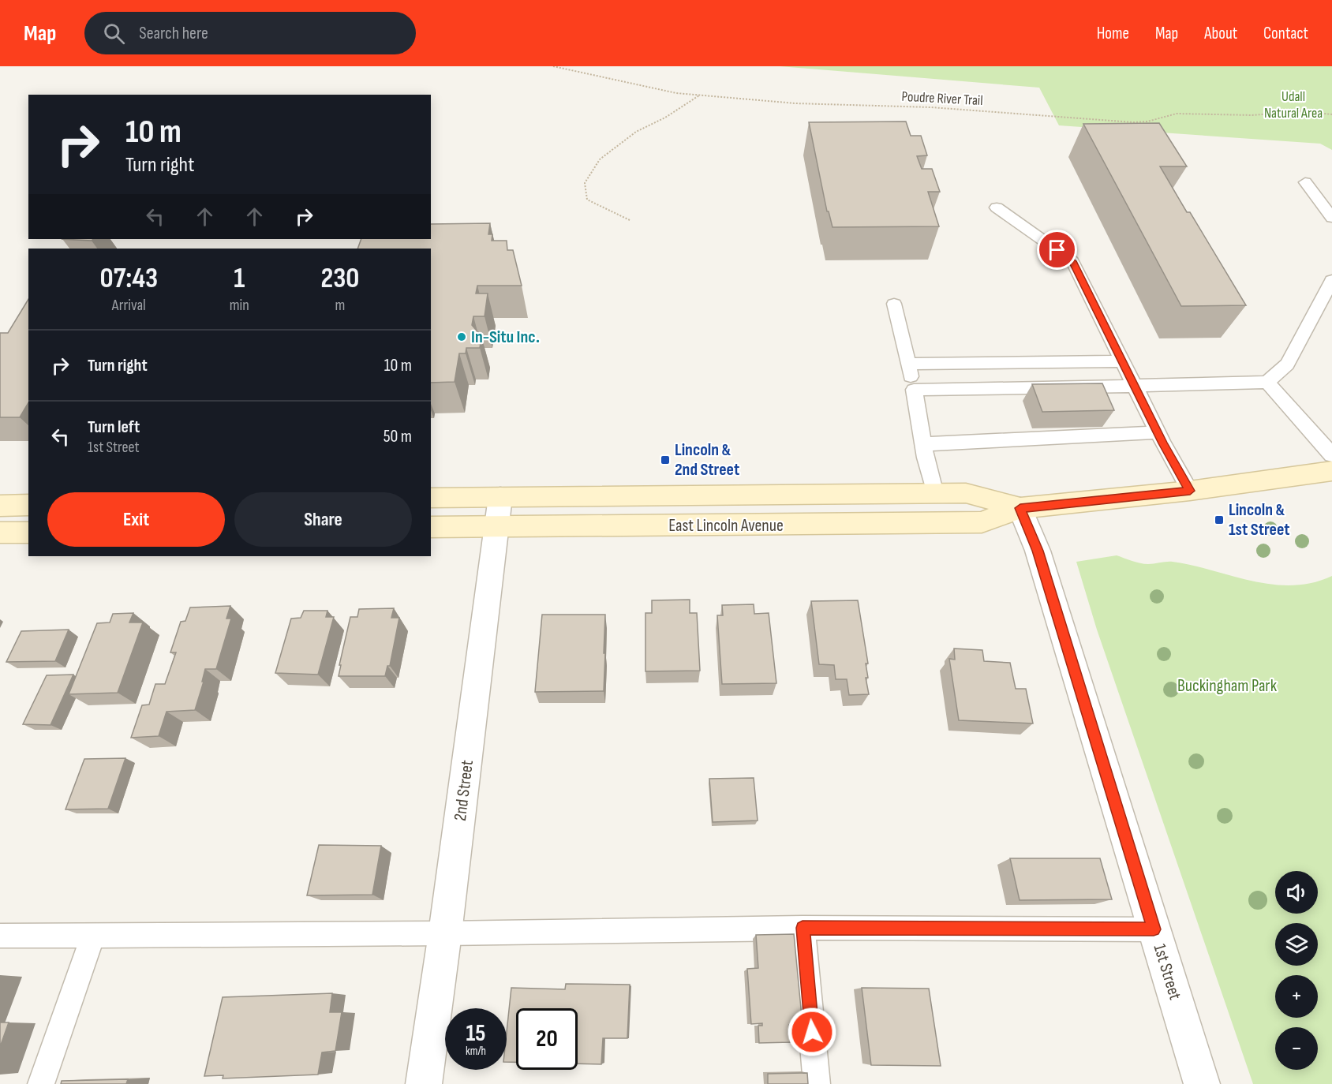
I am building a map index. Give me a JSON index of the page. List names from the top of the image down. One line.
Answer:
{"streets":{"street":["East Lincoln Avenue","2nd Street","1st Street"],"path":["Poudre River Trail"]},"crossings":[["East Lincoln Avenue","2nd Street"],["East Lincoln Avenue","1st Street"]],"parks":["Udall Natural Area","Buckingham Park"],"places":{"other":["In-Situ Inc."],"transit":["Lincoln & 2nd Street","Lincoln & 1st Street"]},"page":{"header":"Map","search":"Search here","nav":["Home","Map","About","Contact"],"turn":["10 m","Turn right"],"eta":["07:43","Arrival","1","min","230","m"],"list":[{"name":"Turn right","value":"10 m"},{"name":"Turn left","note":"1st Street","value":"50 m"}],"buttons":["Exit","Share"],"map_buttons":["+","−"],"speed":"15 km/h","limit":"20"}}
